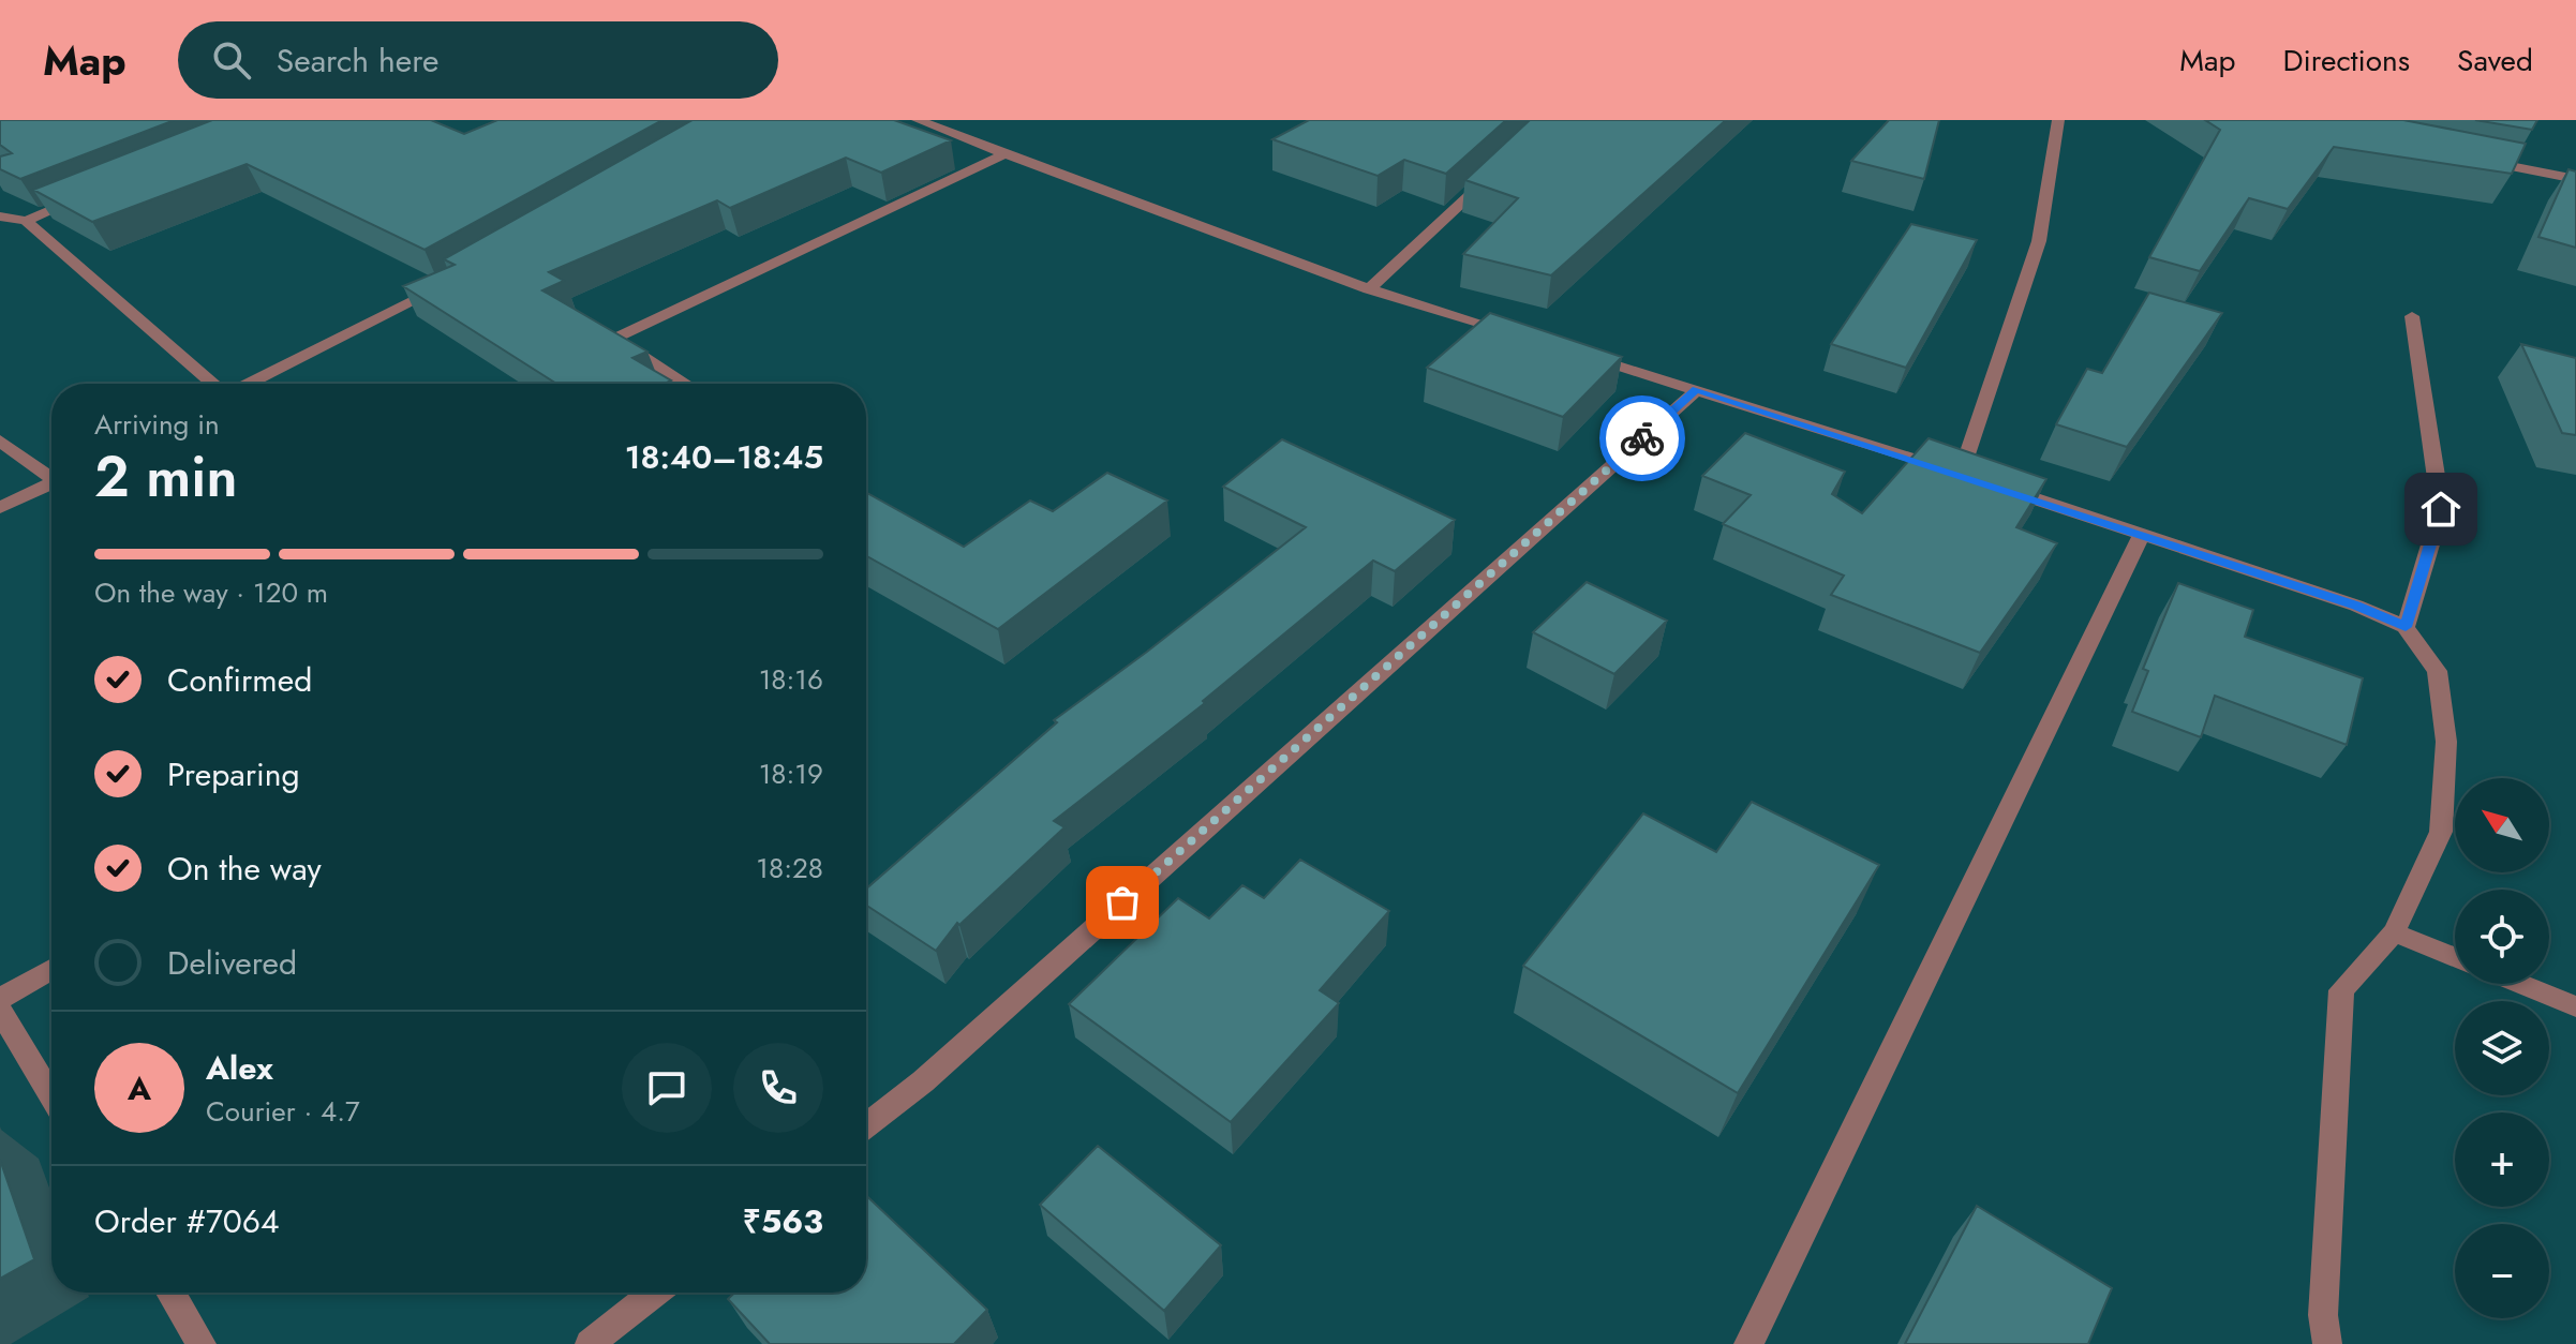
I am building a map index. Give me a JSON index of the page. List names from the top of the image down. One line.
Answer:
{"north":"top left","page":{"header":"Map","search":"Search here","nav":["Map","Directions","Saved"],"heading":["2 min","Arriving in","18:40–18:45"],"panel":["Alex","Courier · 4.7","Order #7064","₹563"],"bar":"On the way · 120 m","list":[["Confirmed","18:16"],["Preparing","18:19"],["On the way","18:28"],"Delivered"],"map_buttons":["+","−"],"round":"A"}}
